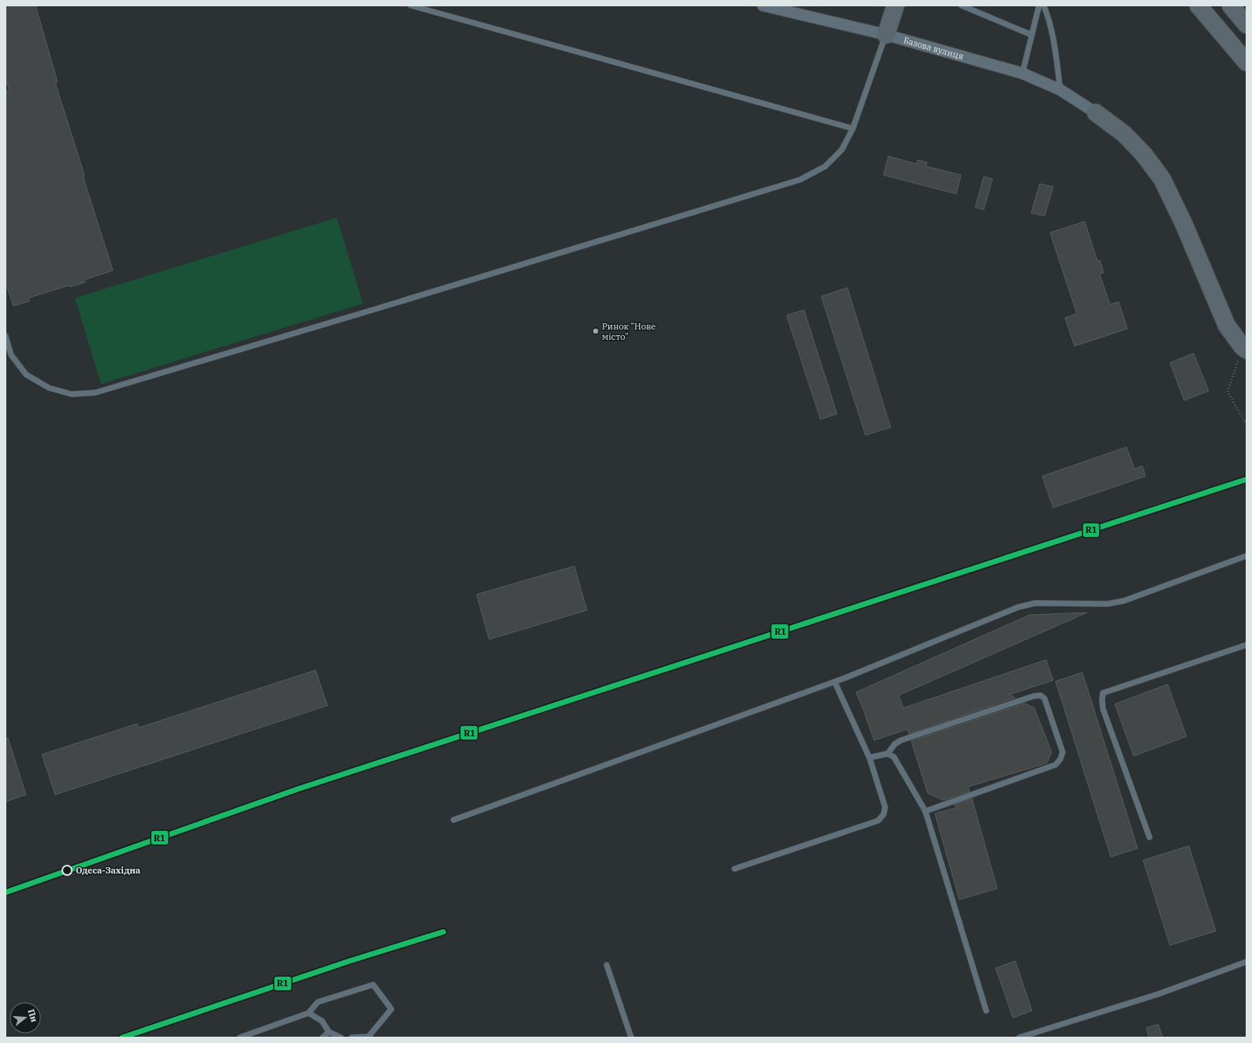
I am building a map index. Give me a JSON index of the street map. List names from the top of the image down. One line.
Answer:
{"streets":{"street":["Базова вулиця"]},"places":["Ринок \"Нове місто\"","Одеса-Західна"],"lines":["transit line R1"],"north":"right"}
